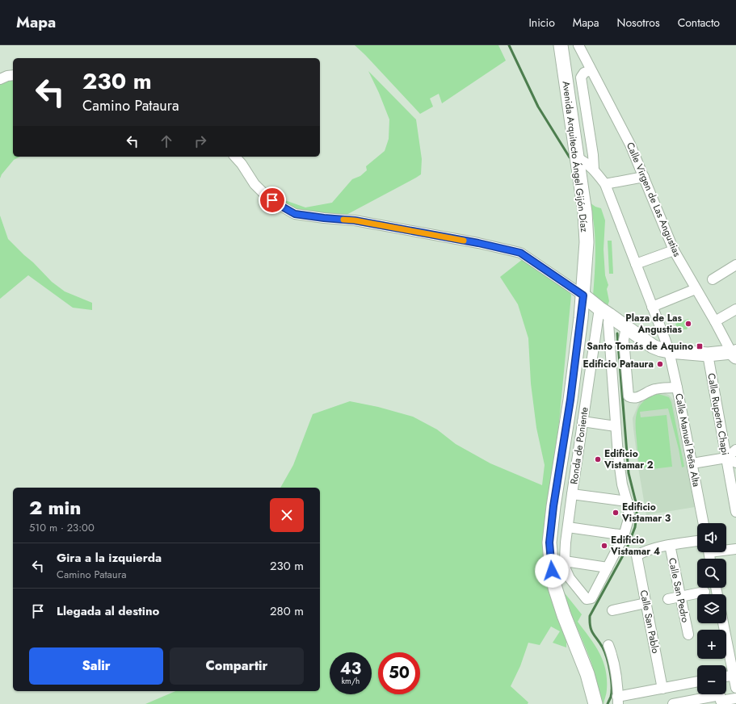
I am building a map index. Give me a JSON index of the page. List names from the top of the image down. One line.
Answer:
{"streets":{"main road":["Avenida Arquitecto Ángel Gijón Díaz"],"street":["Calle Virgen de Las Angustias","Calle Ruperto Chapi","Calle Manuel Peña Alta","Ronda de Poniente","Calle San Pedro","Calle San Pablo"]},"crossings":[["Avenida Arquitecto Ángel Gijón Díaz","Calle Manuel Peña Alta"],["Calle San Pedro","Calle San Pablo"]],"places":{"other":["Plaza de Las Angustias","Edificio Pataura","Edificio Vistamar 2","Edificio Vistamar 3","Edificio Vistamar 4"],"transit":["Santo Tomás de Aquino"]},"page":{"header":"Mapa","nav":["Inicio","Mapa","Nosotros","Contacto"],"turn":["230 m","Camino Pataura"],"heading":["2 min","510 m · 23:00"],"map_buttons":["+","−"],"list":[{"name":"Gira a la izquierda","note":"Camino Pataura","value":"230 m"},{"name":"Llegada al destino","value":"280 m"}],"buttons":["Salir","Compartir"],"speed":"43 km/h","limit":"50"}}
